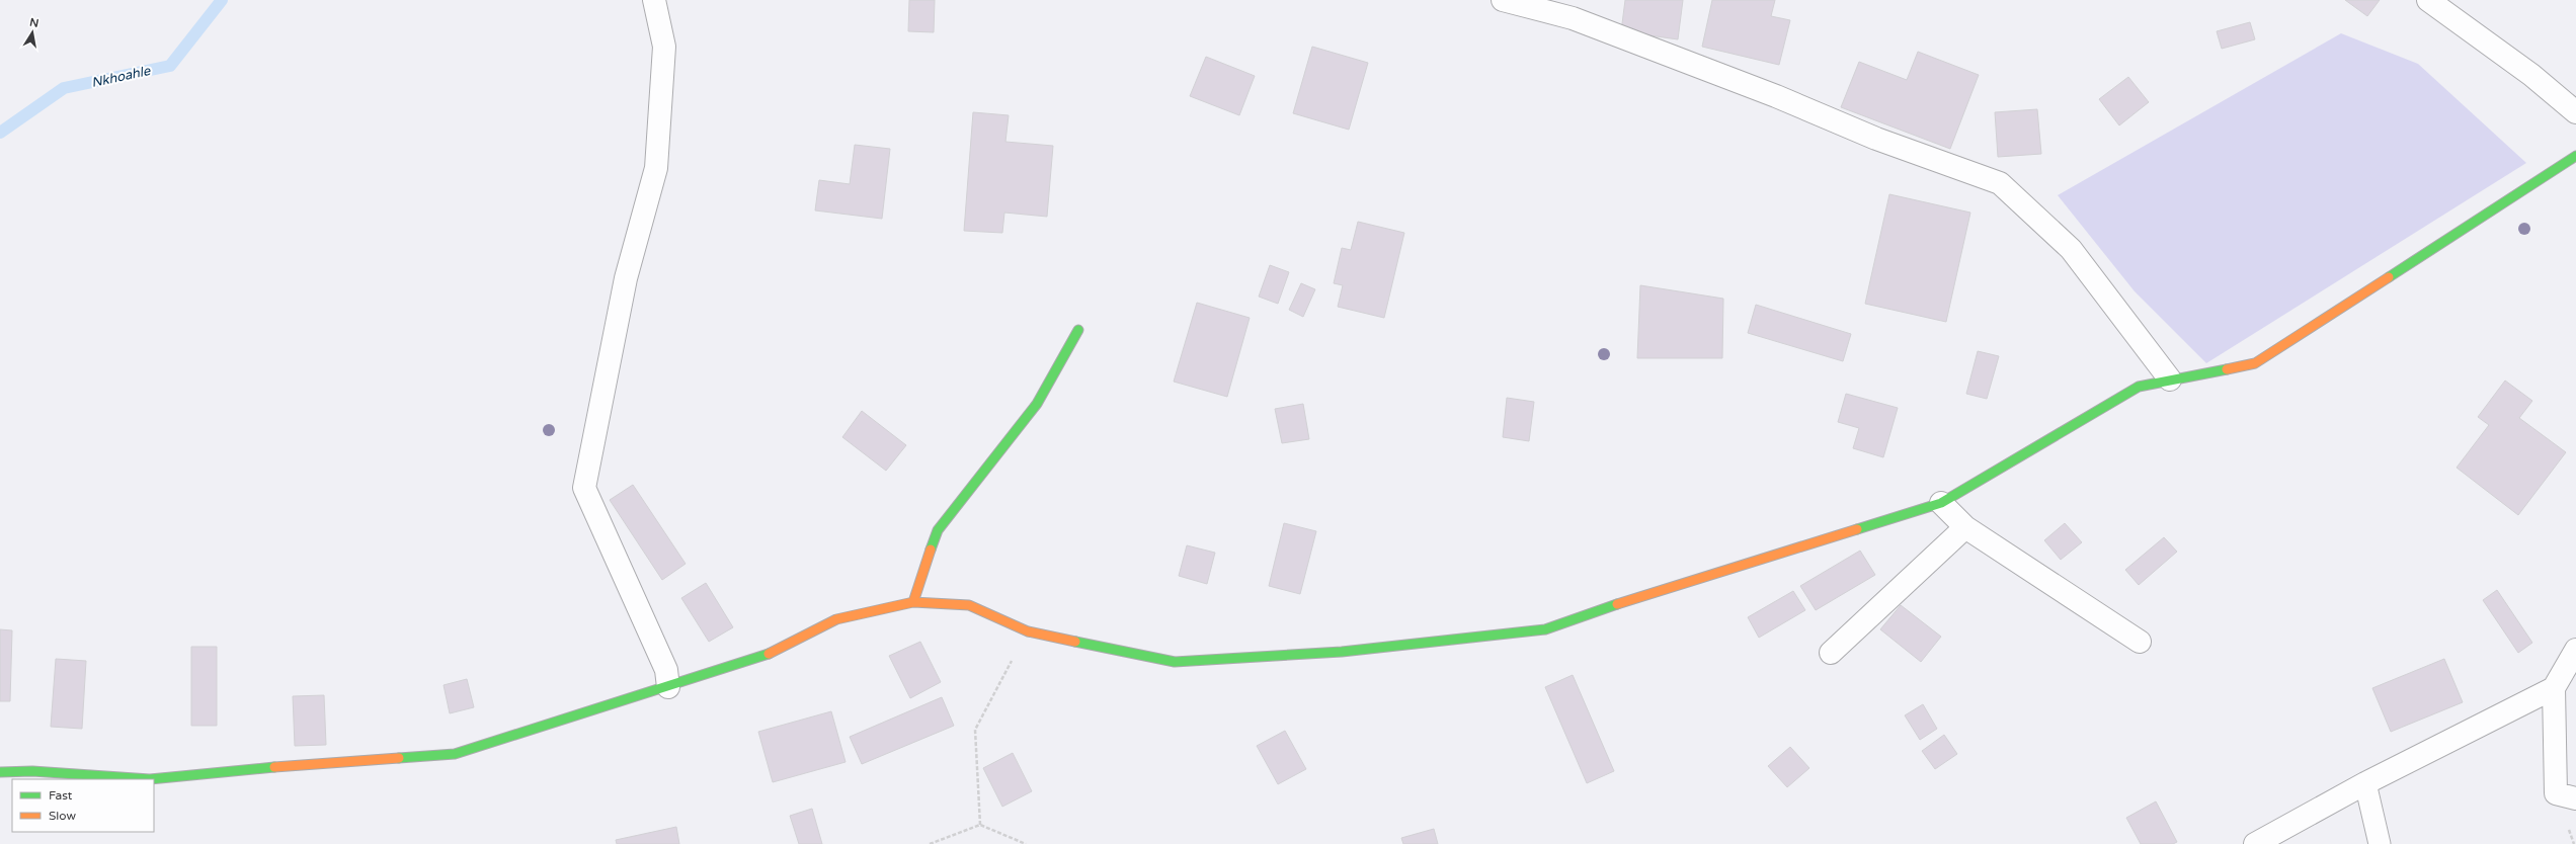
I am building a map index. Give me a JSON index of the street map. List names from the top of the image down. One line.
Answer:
{"water":["Nkhoahle"],"legend":["Fast","Slow"],"north":"top"}
